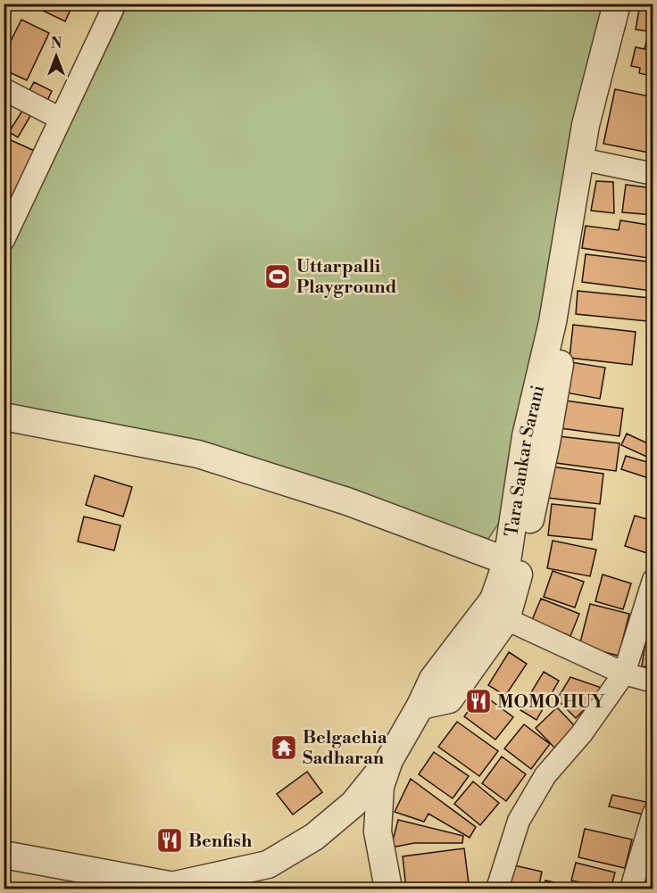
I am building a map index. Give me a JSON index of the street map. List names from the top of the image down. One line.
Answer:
{"streets":{"street":["Tara Sankar Sarani"]},"places":{"sports":["Uttarpalli Playground"],"restaurant":["MOMO HUY","Benfish"],"temple":["Belgachia Sadharan"]},"north":"top"}
